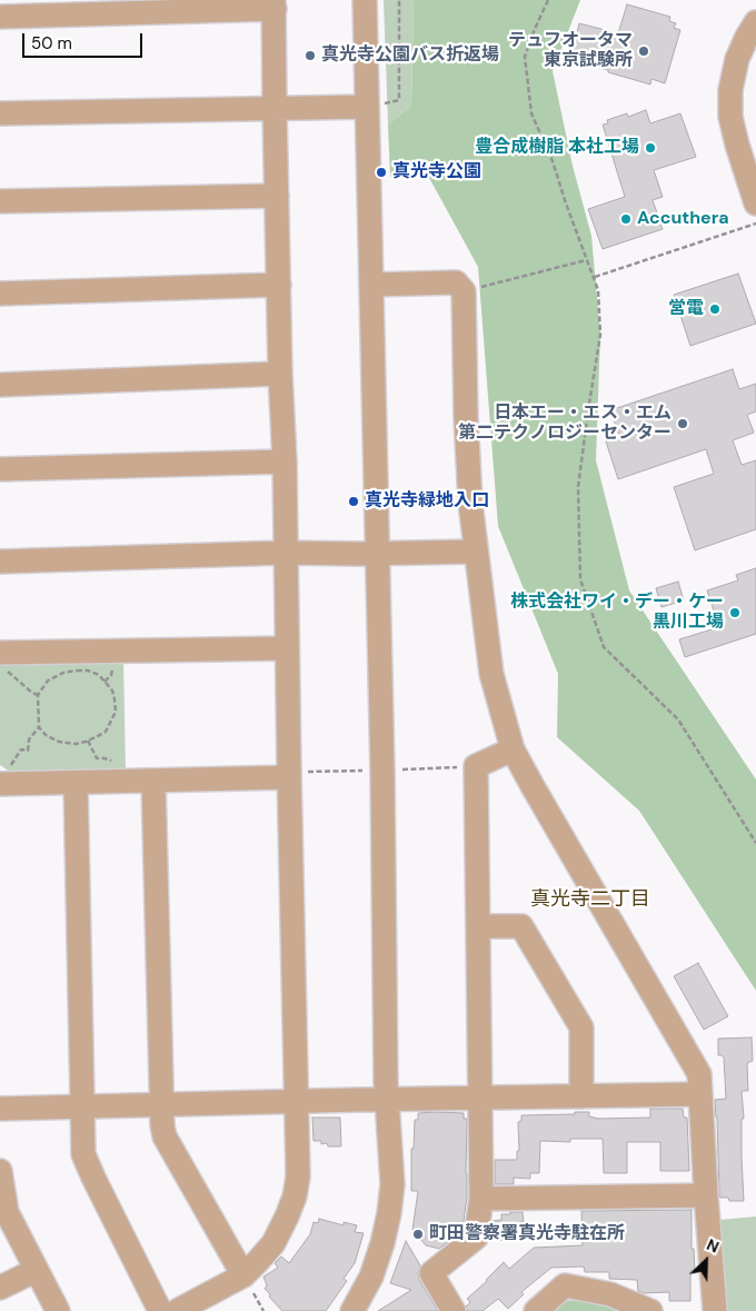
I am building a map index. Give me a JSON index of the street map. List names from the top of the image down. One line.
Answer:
{"districts":["真光寺二丁目"],"places":["テュフオータマ 東京試験所","真光寺公園バス折返場","豊合成樹脂 本社工場","真光寺公園","Accuthera","営電","日本エー・エス・エム 第二テクノロジーセンター","真光寺緑地入口","株式会社ワイ・デー・ケー 黒川工場","町田警察署真光寺駐在所"],"scale_bar":"50 m","north":"top right"}
